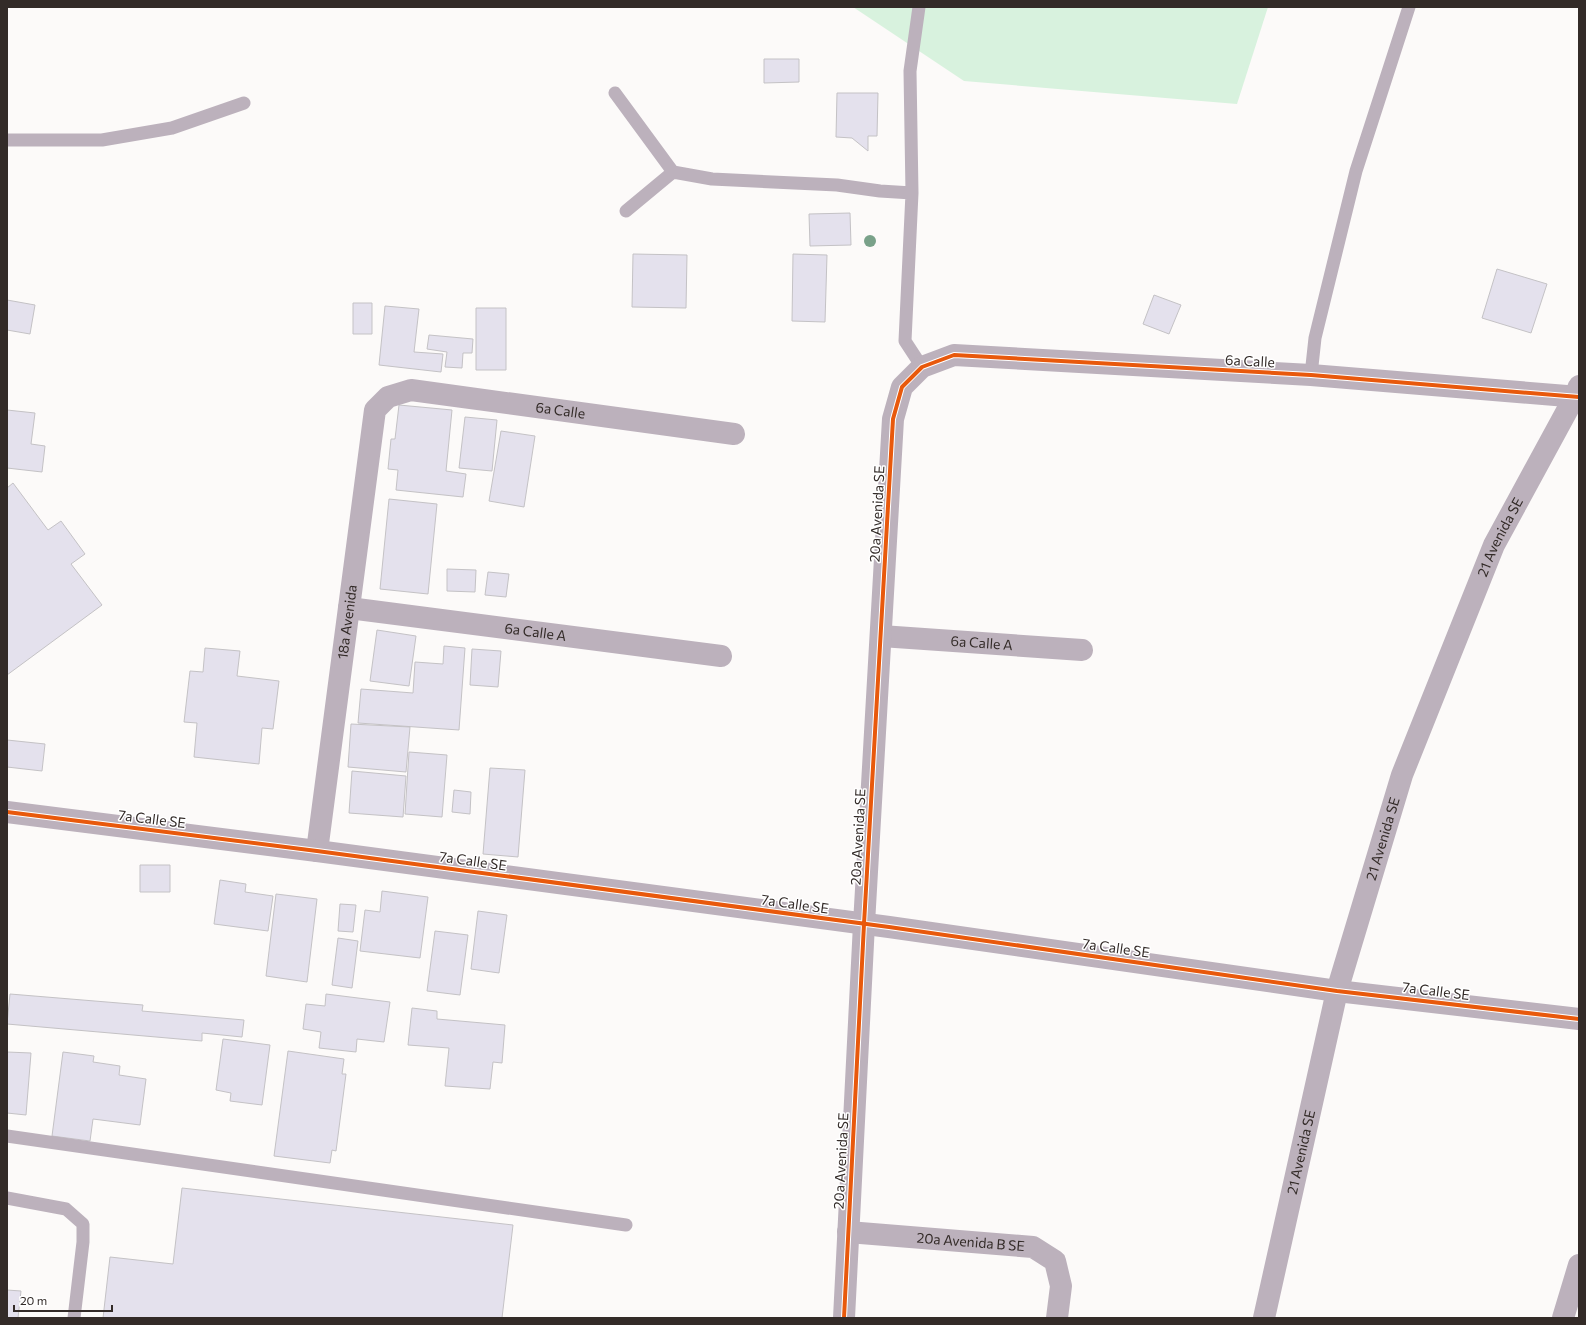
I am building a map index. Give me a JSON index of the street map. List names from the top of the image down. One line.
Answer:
{"streets":{"street":["6a Calle","20a Avenida SE","21 Avenida SE","18a Avenida","6a Calle A","7a Calle SE","20a Avenida B SE"]},"crossings":[["6a Calle","20a Avenida SE"],["6a Calle","21 Avenida SE"],["6a Calle","18a Avenida"],["20a Avenida SE","6a Calle A"],["20a Avenida SE","7a Calle SE"],["20a Avenida SE","20a Avenida B SE"],["21 Avenida SE","7a Calle SE"],["18a Avenida","6a Calle A"],["18a Avenida","7a Calle SE"]],"scale_bar":"20 m"}
